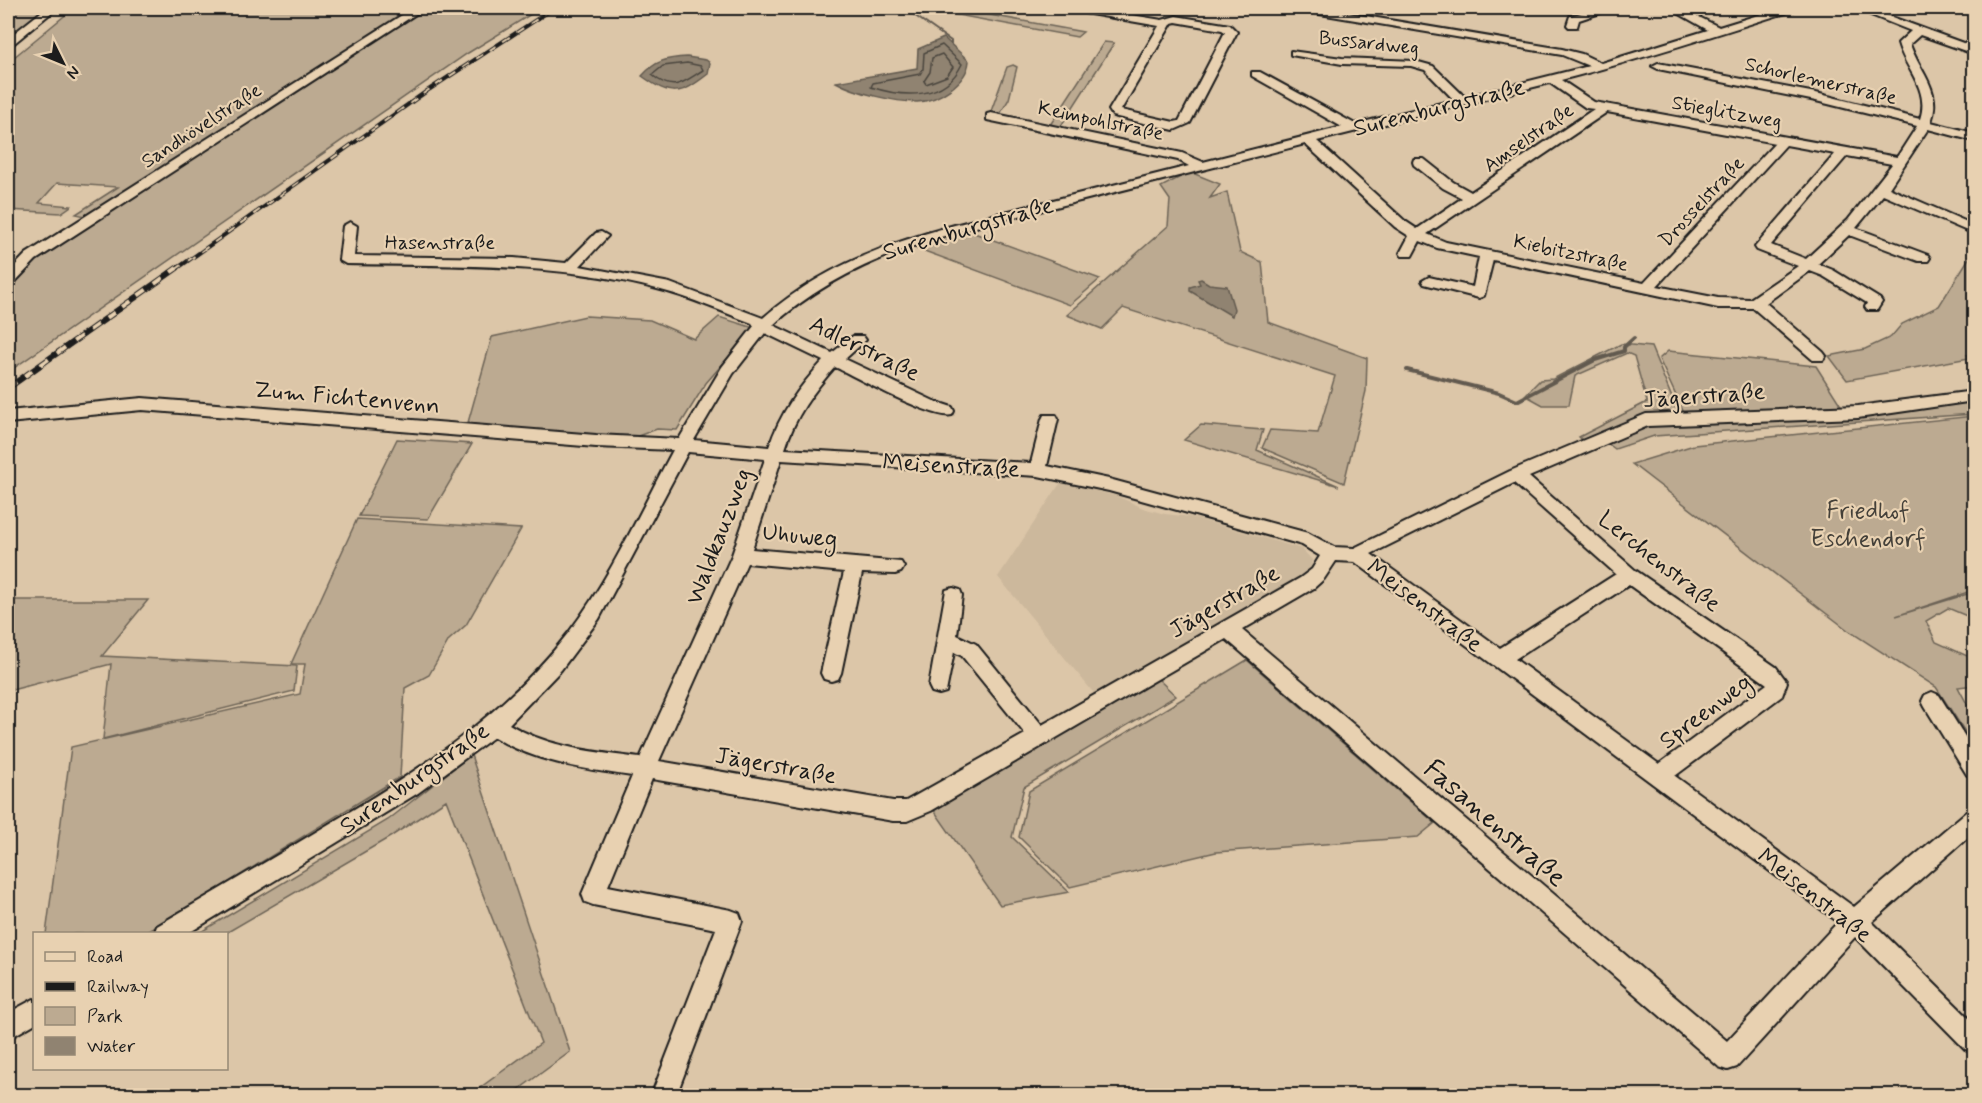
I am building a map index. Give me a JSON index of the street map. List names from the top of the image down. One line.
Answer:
{"streets":{"street":["Bussardweg","Schorlemerstraße","Surenburgstraße","Stieglitzweg","Keimpohlstraße","Sandhövelstraße","Amselstraße","Drosselstraße","Hasenstraße","Kiebitzstraße","Adlerstraße","Jägerstraße","Zum Fichtenvenn","Meisenstraße","Uhuweg","Waldkauzweg","Lerchenstraße","Spreenweg","Fasanenstraße"]},"crossings":[["Bussardweg","Surenburgstraße"],["Surenburgstraße","Stieglitzweg"],["Surenburgstraße","Keimpohlstraße"],["Surenburgstraße","Hasenstraße"],["Surenburgstraße","Kiebitzstraße"],["Surenburgstraße","Adlerstraße"],["Surenburgstraße","Jägerstraße"],["Surenburgstraße","Zum Fichtenvenn"],["Surenburgstraße","Meisenstraße"],["Stieglitzweg","Amselstraße"],["Stieglitzweg","Drosselstraße"],["Amselstraße","Kiebitzstraße"],["Drosselstraße","Kiebitzstraße"],["Hasenstraße","Adlerstraße"],["Adlerstraße","Waldkauzweg"],["Jägerstraße","Meisenstraße"],["Jägerstraße","Waldkauzweg"],["Jägerstraße","Lerchenstraße"],["Jägerstraße","Fasanenstraße"],["Zum Fichtenvenn","Meisenstraße"],["Meisenstraße","Waldkauzweg"],["Meisenstraße","Spreenweg"],["Meisenstraße","Fasanenstraße"],["Uhuweg","Waldkauzweg"],["Lerchenstraße","Spreenweg"]],"parks":["Friedhof Eschendorf"],"legend":["Road","Railway","Park","Water"],"north":"bottom right"}
